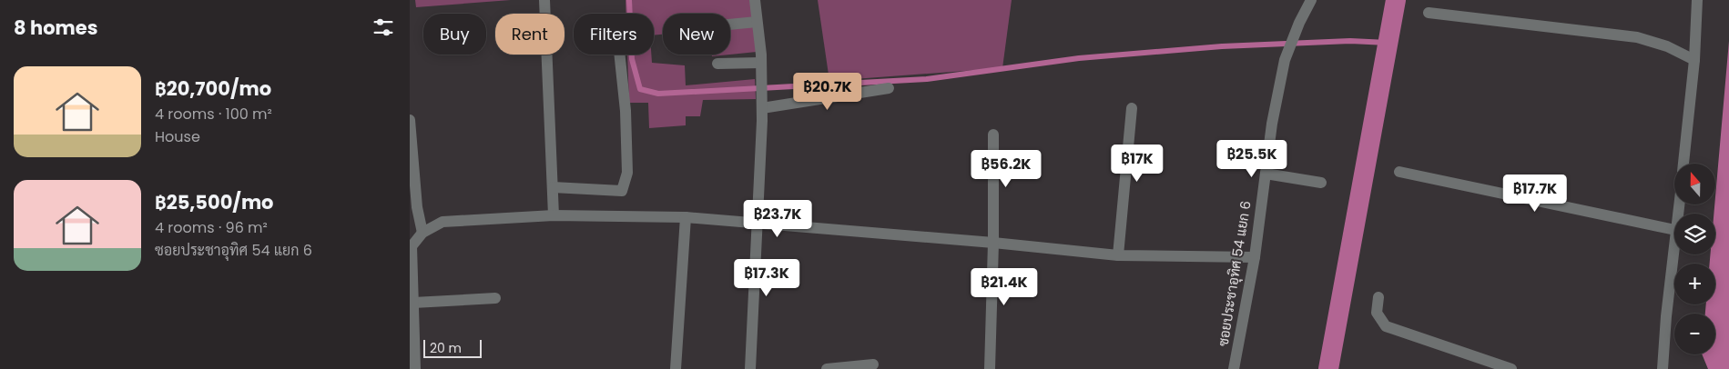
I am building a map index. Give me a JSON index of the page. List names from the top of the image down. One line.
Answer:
{"streets":{"street":["ซอยประชาอุทิศ 54 แยก 6"]},"scale_bar":"20 m","north":"top","page":{"heading":"8 homes","chip":["Buy","Rent","Filters","New"],"list":[{"name":"฿20,700/mo","note":"4 rooms · 100 m² · House"},{"name":"฿25,500/mo","note":"4 rooms · 96 m² · ซอยประชาอุทิศ 54 แยก 6"}],"price":["฿20.7K","฿25.5K","฿17K","฿56.2K","฿17.7K","฿23.7K","฿17.3K","฿21.4K"],"map_buttons":["+","−"],"scale":"20 m"}}
